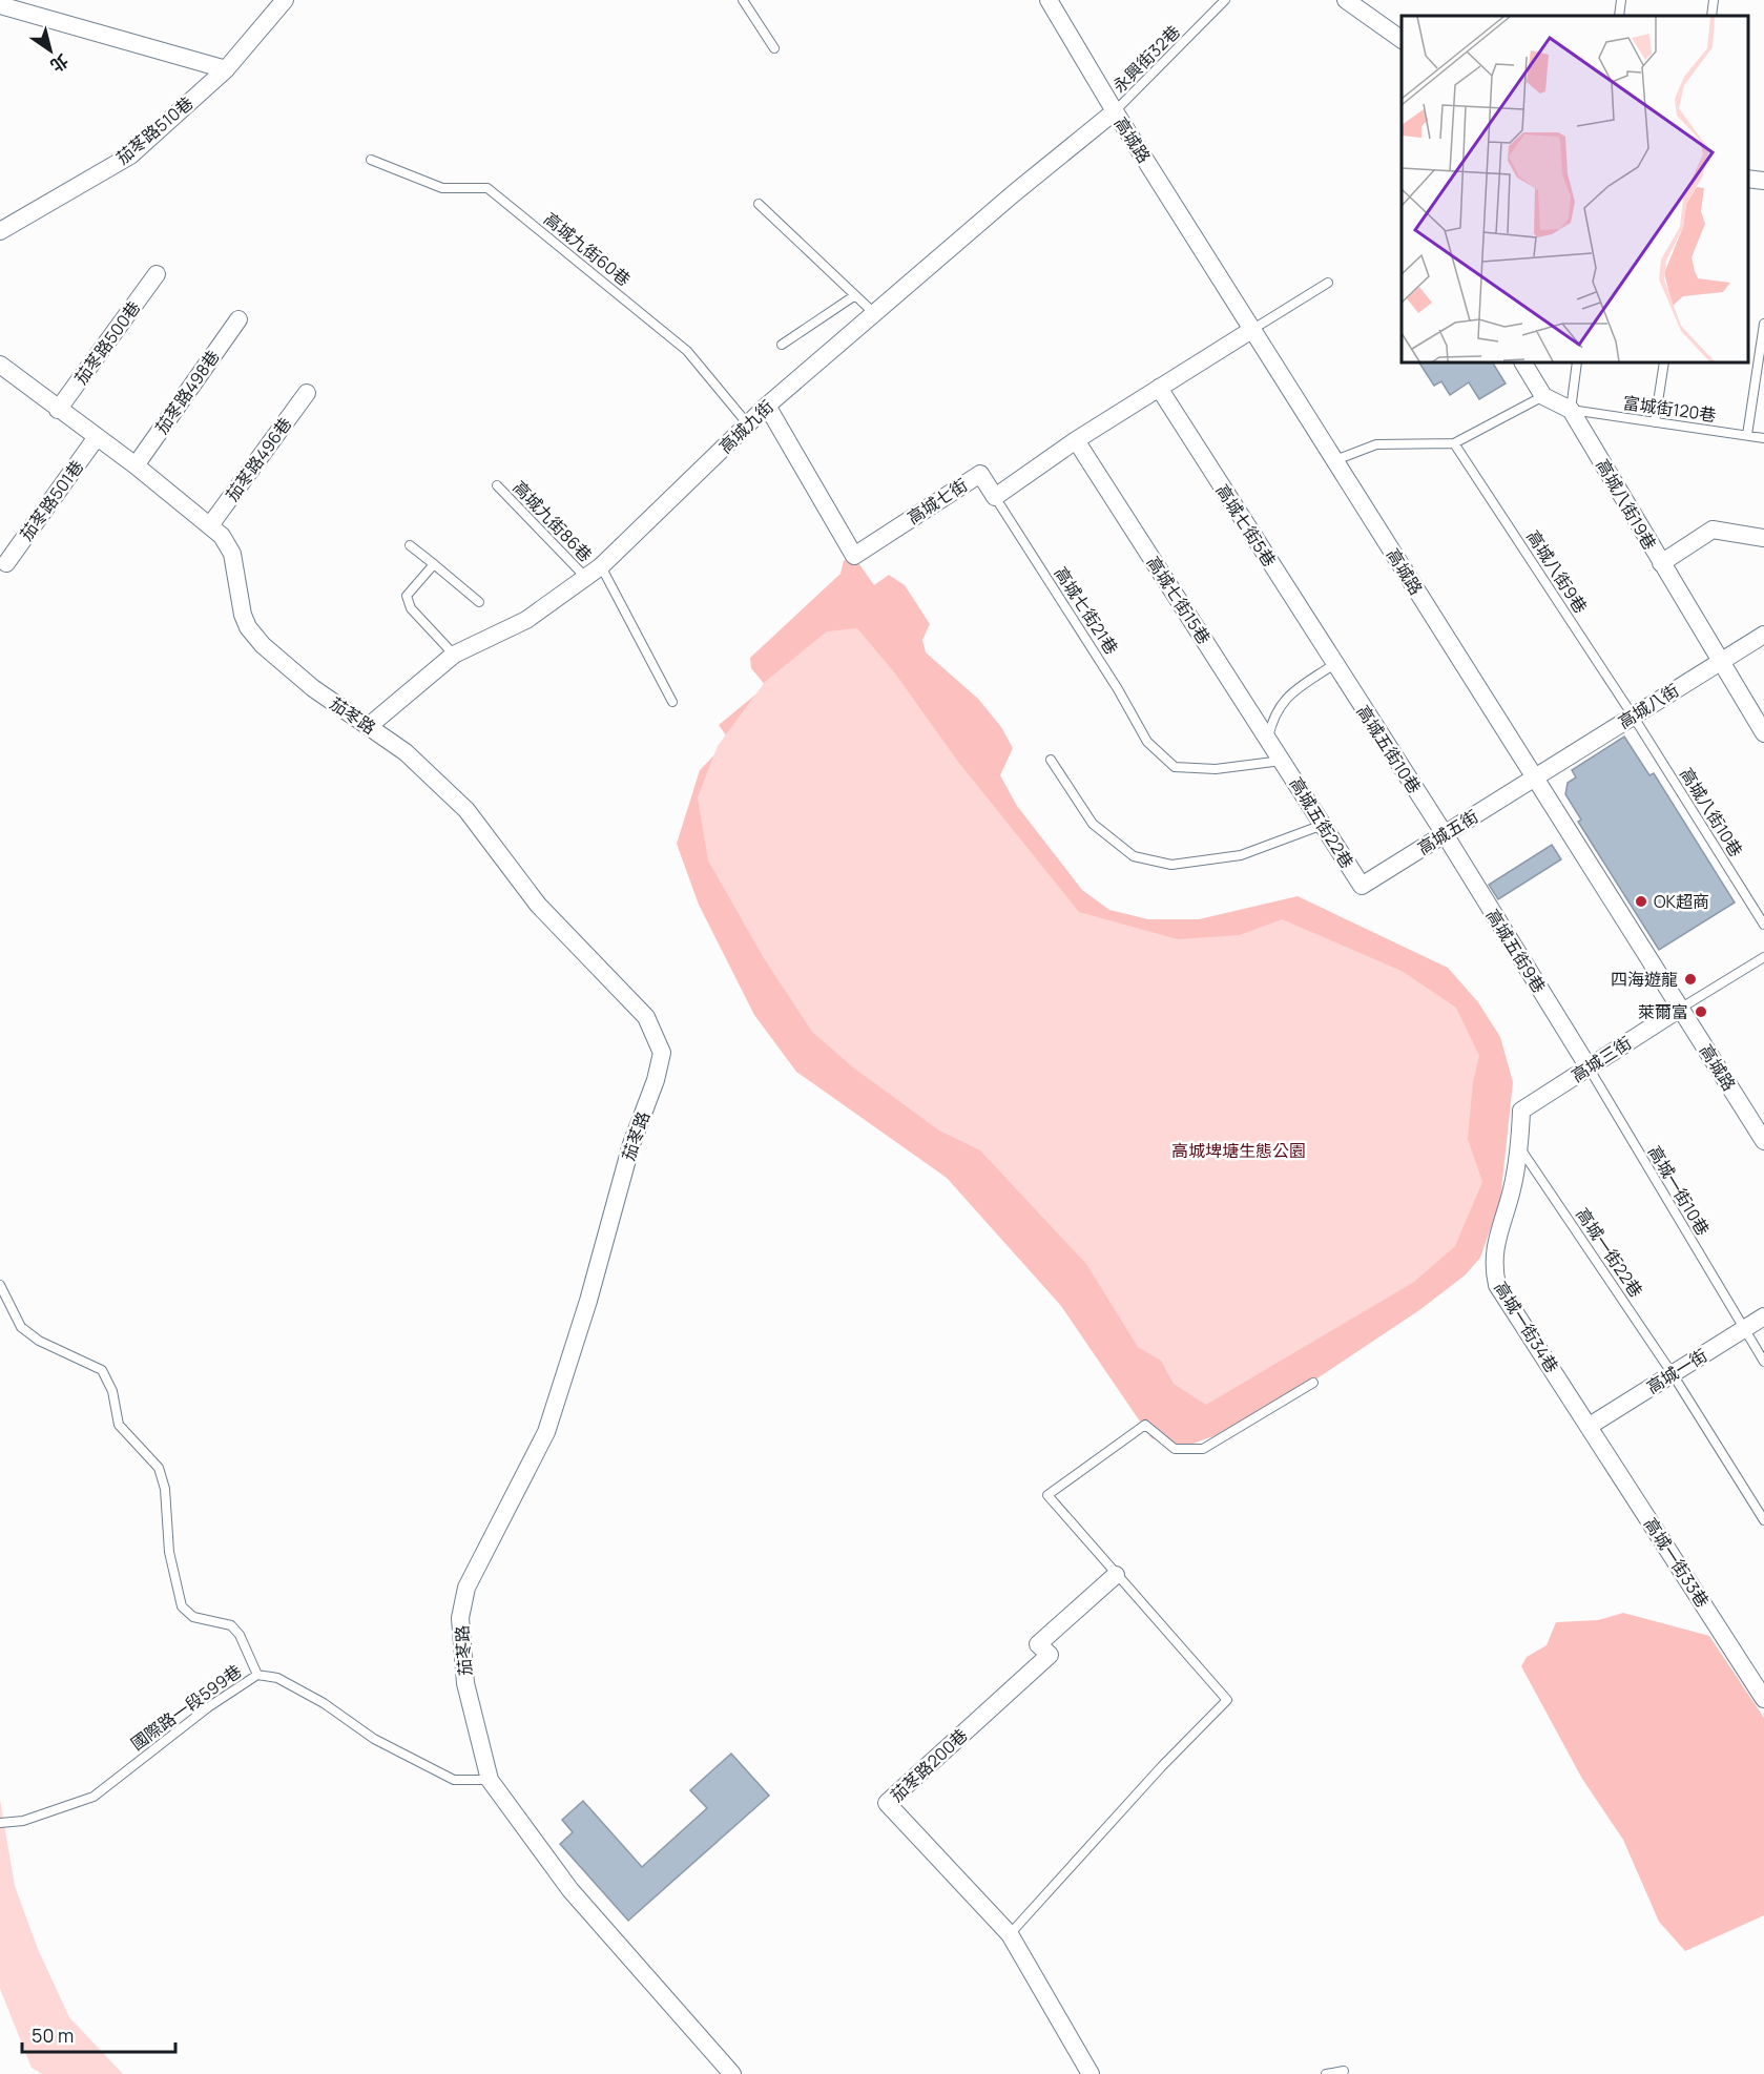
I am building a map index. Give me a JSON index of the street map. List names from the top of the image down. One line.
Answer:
{"streets":{"street":["茄苳路510巷","高城路","茄苳路500巷","茄苳路498巷","高城九街","茄苳路496巷","茄苳路501巷","高城七街","高城八街19巷","高城七街5巷","高城七街15巷","高城八街","茄苳路","高城五街10巷","高城五街22巷","高城五街","高城五街9巷","高城三街","高城一街34巷","高城一街","高城一街33巷","茄苳路200巷"],"lane":["永興街32巷","高城九街60巷","富城街120巷","高城九街86巷","高城八街9巷","高城七街21巷","高城八街10巷","高城一街10巷","高城一街22巷","國際路一段599巷"]},"crossings":[["永興街32巷","高城路"],["永興街32巷","高城九街"],["高城路","高城九街"],["高城路","高城七街"],["高城路","高城八街"],["高城路","高城五街"],["高城路","高城三街"],["高城九街60巷","高城九街"],["茄苳路500巷","茄苳路"],["茄苳路498巷","茄苳路"],["富城街120巷","高城八街19巷"],["高城九街","高城七街"],["高城九街","高城九街86巷"],["高城九街","茄苳路"],["茄苳路496巷","茄苳路"],["茄苳路501巷","茄苳路"],["高城七街","高城七街5巷"],["高城七街","高城七街15巷"],["高城七街","高城七街21巷"],["高城八街19巷","高城八街"],["高城七街5巷","高城五街10巷"],["高城八街9巷","高城八街"],["高城八街9巷","高城八街10巷"],["高城七街15巷","高城七街21巷"],["高城七街15巷","高城五街22巷"],["高城七街21巷","高城五街22巷"],["高城八街","高城八街10巷"],["高城八街","高城五街"],["茄苳路","國際路一段599巷"],["高城五街10巷","高城五街"],["高城五街10巷","高城五街9巷"],["高城五街22巷","高城五街"],["高城五街","高城五街9巷"],["高城五街9巷","高城三街"],["高城五街9巷","高城一街10巷"],["高城三街","高城一街10巷"],["高城三街","高城一街34巷"],["高城一街10巷","高城一街"],["高城一街22巷","高城一街34巷"],["高城一街22巷","高城一街"],["高城一街34巷","高城一街"],["高城一街34巷","高城一街33巷"],["高城一街","高城一街33巷"]],"parks":["高城埤塘生態公園"],"places":["OK超商","四海遊龍","萊爾富"],"scale_bar":"50 m","north":"bottom right"}
